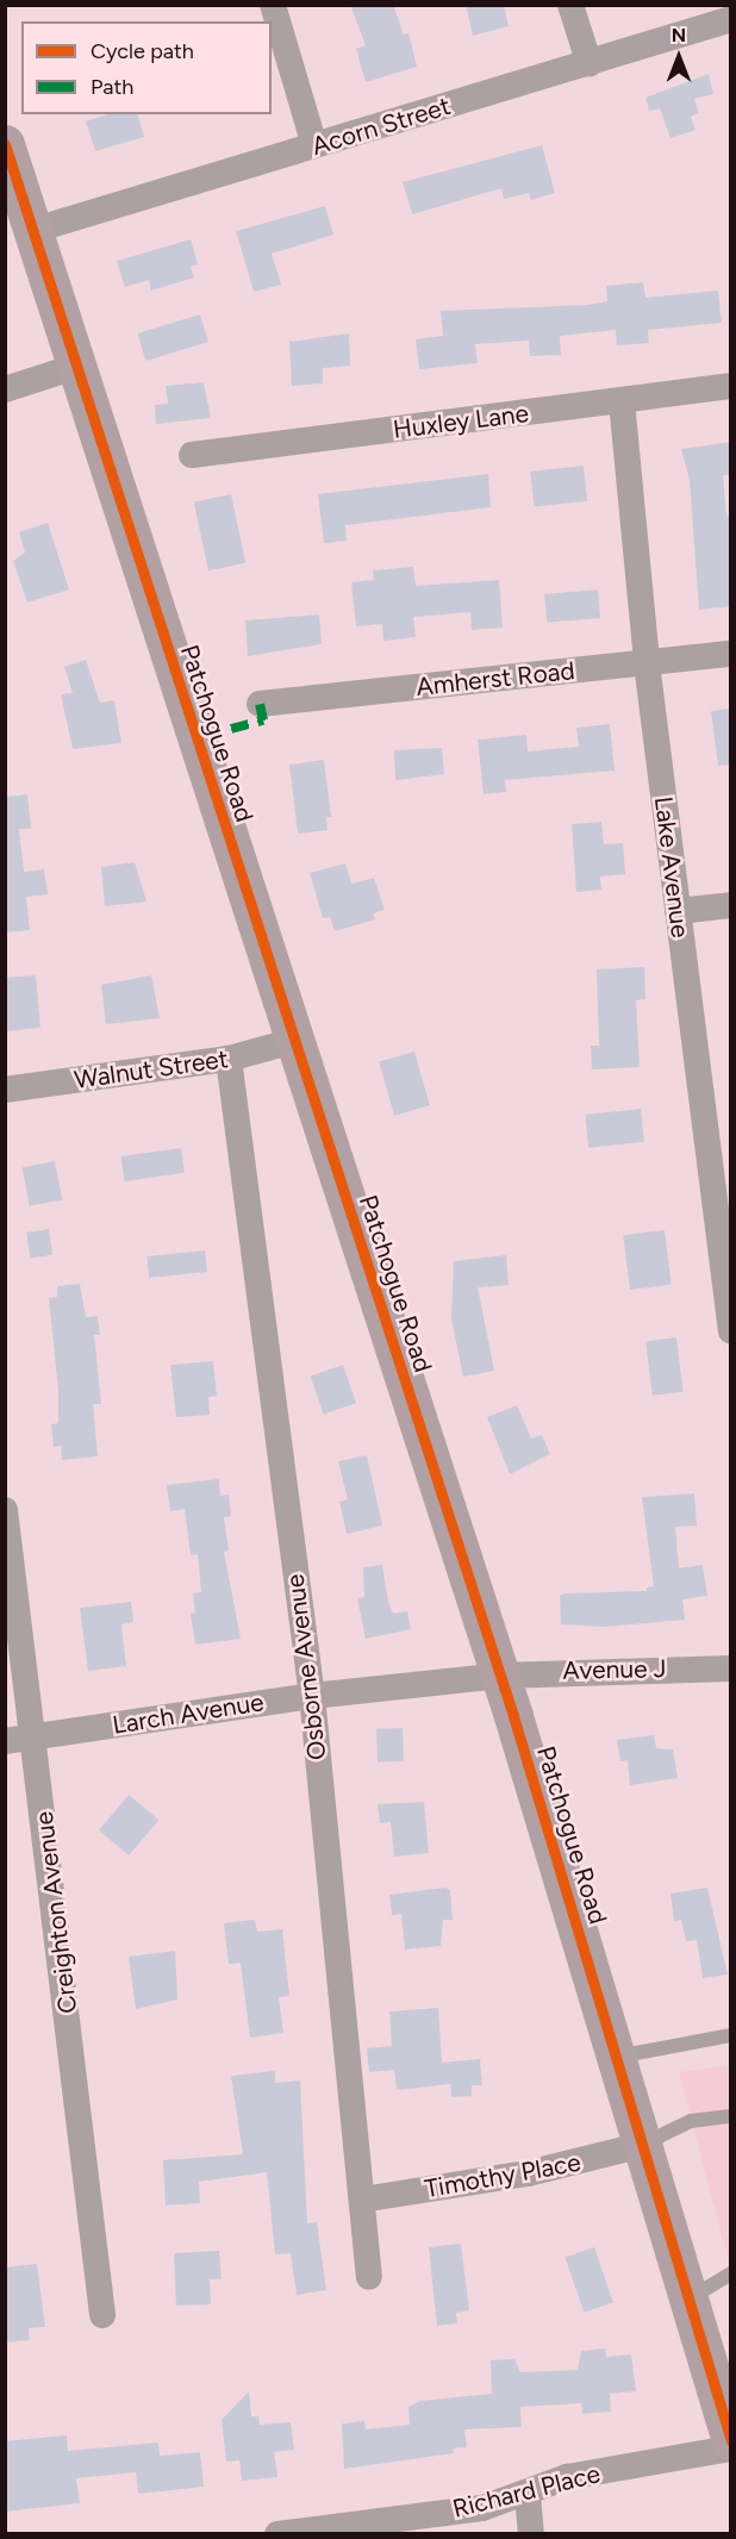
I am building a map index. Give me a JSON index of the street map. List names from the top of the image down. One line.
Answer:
{"streets":{"main road":["Patchogue Road"],"street":["Acorn Street","Huxley Lane","Amherst Road","Lake Avenue","Walnut Street","Osborne Avenue","Avenue J","Larch Avenue","Creighton Avenue","Timothy Place","Richard Place"]},"crossings":[["Acorn Street","Patchogue Road"],["Huxley Lane","Lake Avenue"],["Amherst Road","Lake Avenue"],["Patchogue Road","Walnut Street"],["Patchogue Road","Avenue J"],["Patchogue Road","Larch Avenue"],["Patchogue Road","Timothy Place"],["Walnut Street","Osborne Avenue"],["Osborne Avenue","Larch Avenue"],["Osborne Avenue","Timothy Place"],["Avenue J","Larch Avenue"],["Larch Avenue","Creighton Avenue"]],"legend":["Cycle path","Path"],"north":"top"}
